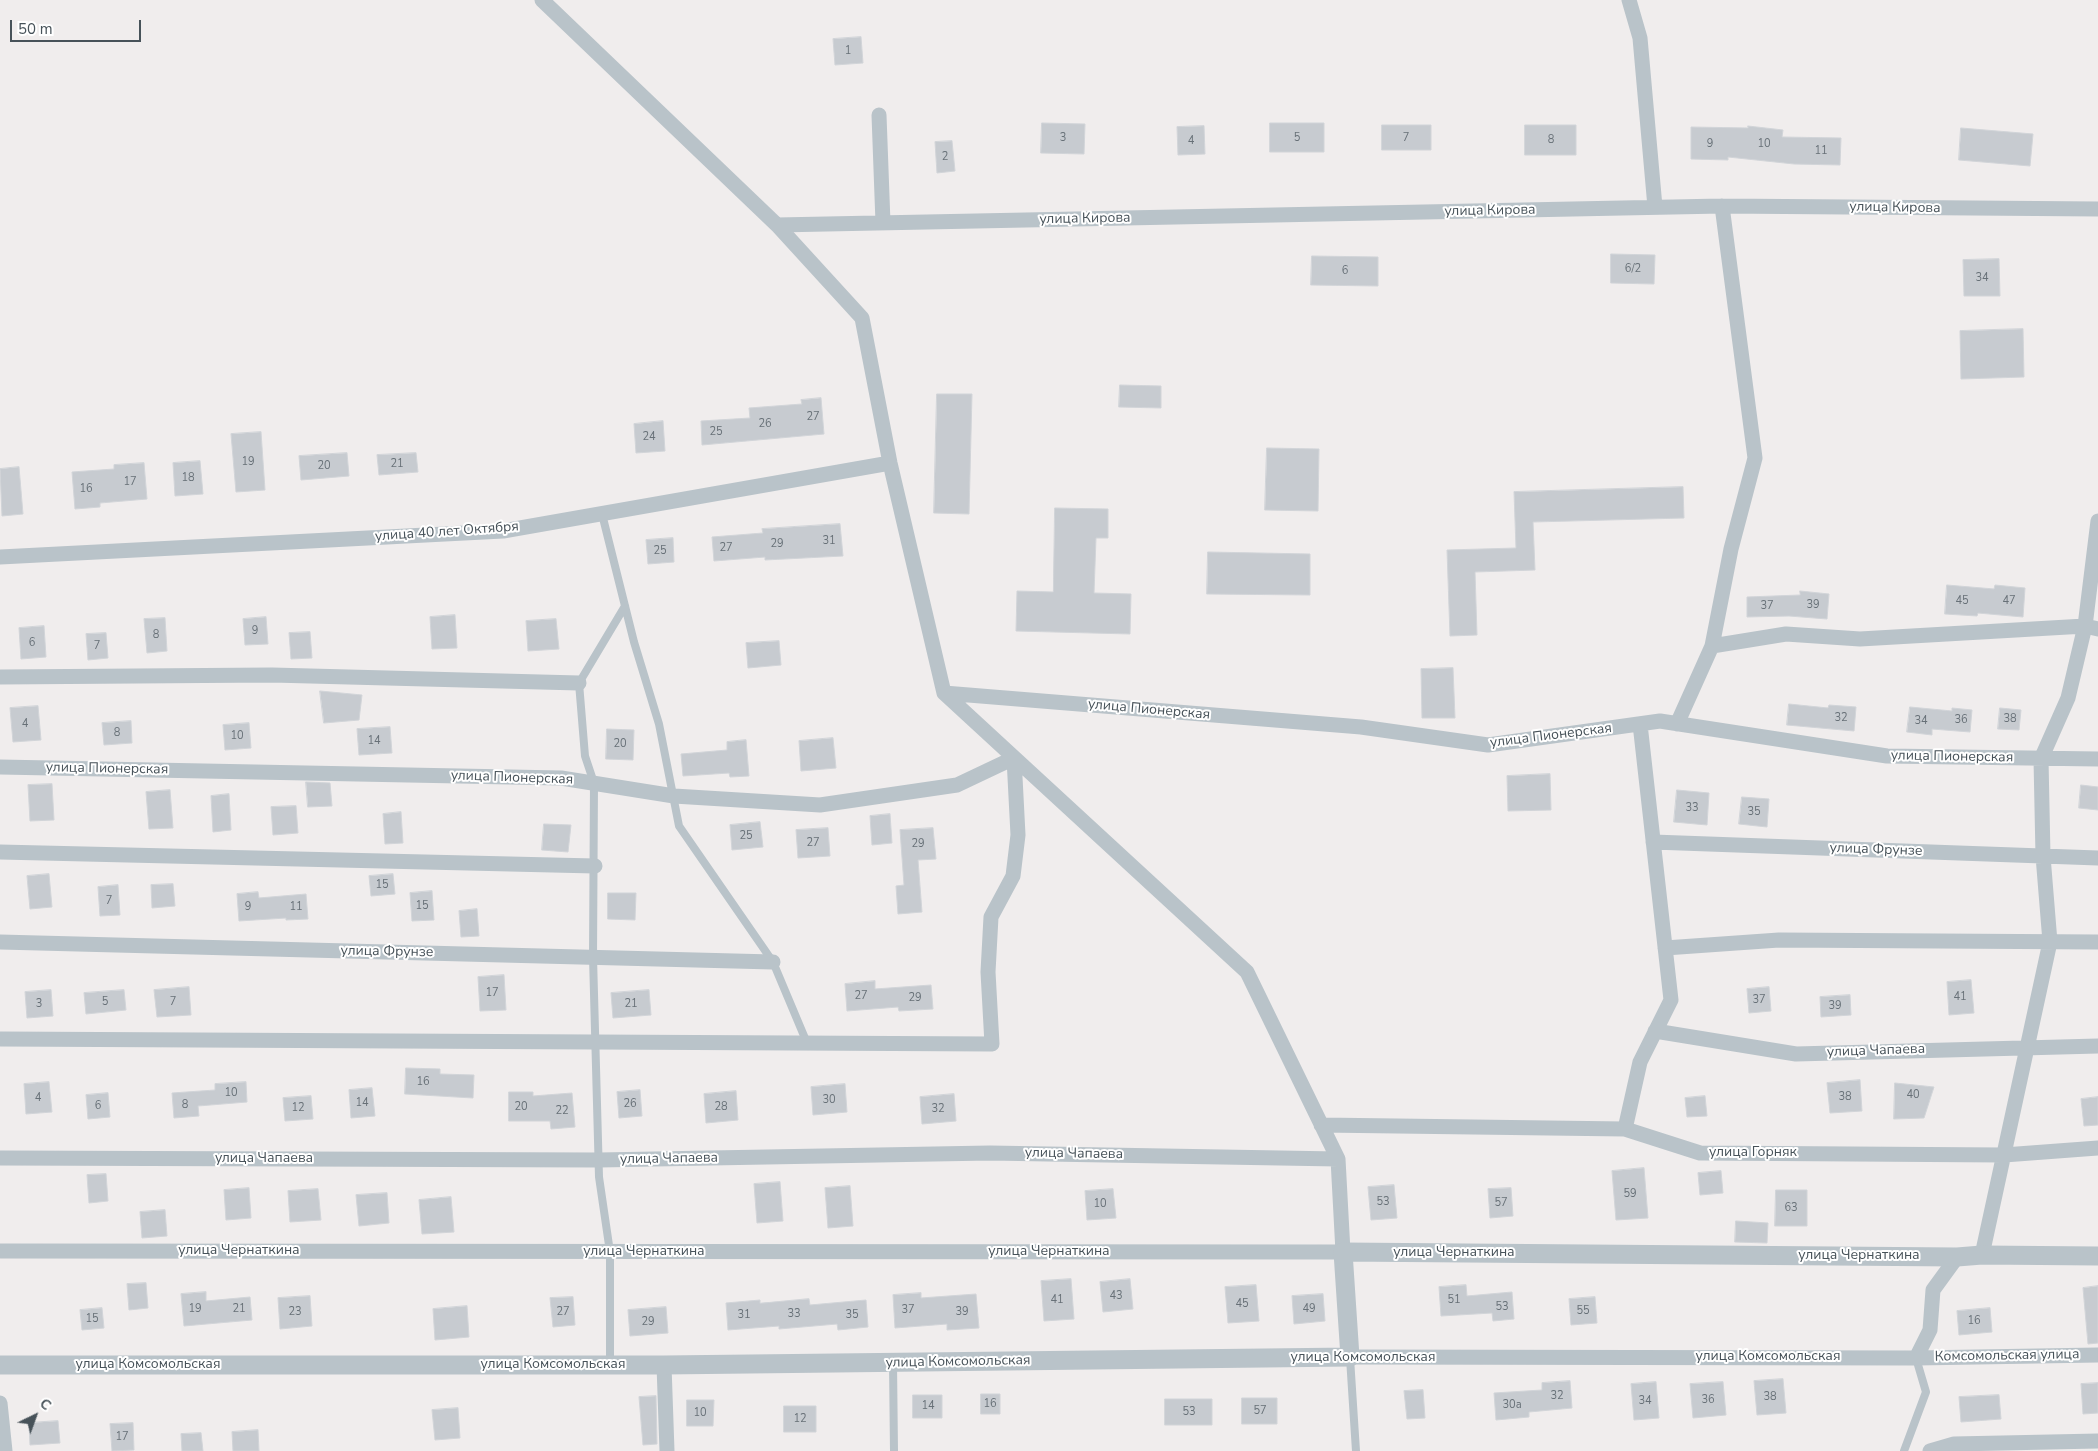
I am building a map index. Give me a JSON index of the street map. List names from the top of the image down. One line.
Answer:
{"streets":{"street":["улица Кирова","улица 40 лет Октября","улица Пионерская","улица Фрунзе","улица Чапаева","улица Горняк","улица Чернаткина","Комсомольская улица","улица Комсомольская"]},"crossings":[["Комсомольская улица","улица Комсомольская"]],"house_numbers":["1","3","5","7","8","4","9","10","11","2","6/2","6","34","27","26","25","24","19","21","20","18","17","16","31","29","27","25","45","47","39","37","9","8","6","7","32","38","36","34","4","8","10","14","20","33","35","25","27","29","15","7","15","9","11","17","27","41","29","37","5","7","3","21","39","16","10","40","38","4","30","14","26","8","6","20","28","12","32","22","59","53","57","10","63","43","41","51","45","53","19","21","49","37","55","23","27","39","33","31","35","15","16","29","32","38","36","34","16","30а","14","57","53","10","12","17"],"scale_bar":"50 m","north":"top right"}
